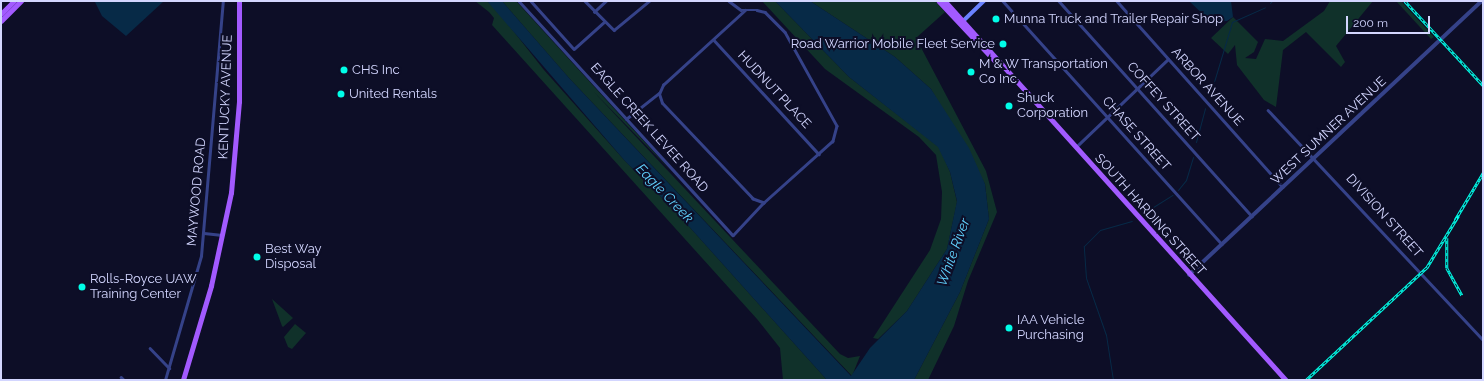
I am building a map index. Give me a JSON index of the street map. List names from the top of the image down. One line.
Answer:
{"streets":{"main road":["KENTUCKY AVENUE","SOUTH HARDING STREET"],"street":["ARBOR AVENUE","HUDNUT PLACE","COFFEY STREET","EAGLE CREEK LEVEE ROAD","WEST SUMNER AVENUE","CHASE STREET","MAYWOOD ROAD","DIVISION STREET"]},"crossings":[["ARBOR AVENUE","WEST SUMNER AVENUE"],["COFFEY STREET","WEST SUMNER AVENUE"],["WEST SUMNER AVENUE","CHASE STREET"],["WEST SUMNER AVENUE","SOUTH HARDING STREET"],["WEST SUMNER AVENUE","DIVISION STREET"]],"water":["Eagle Creek","White River"],"places":["Munna Truck and Trailer Repair Shop","Road Warrior Mobile Fleet Service","CHS Inc","M & W Transportation Co Inc","United Rentals","Shuck Corporation","Best Way Disposal","Rolls-Royce UAW Training Center","IAA Vehicle Purchasing"],"scale_bar":"200 m"}
